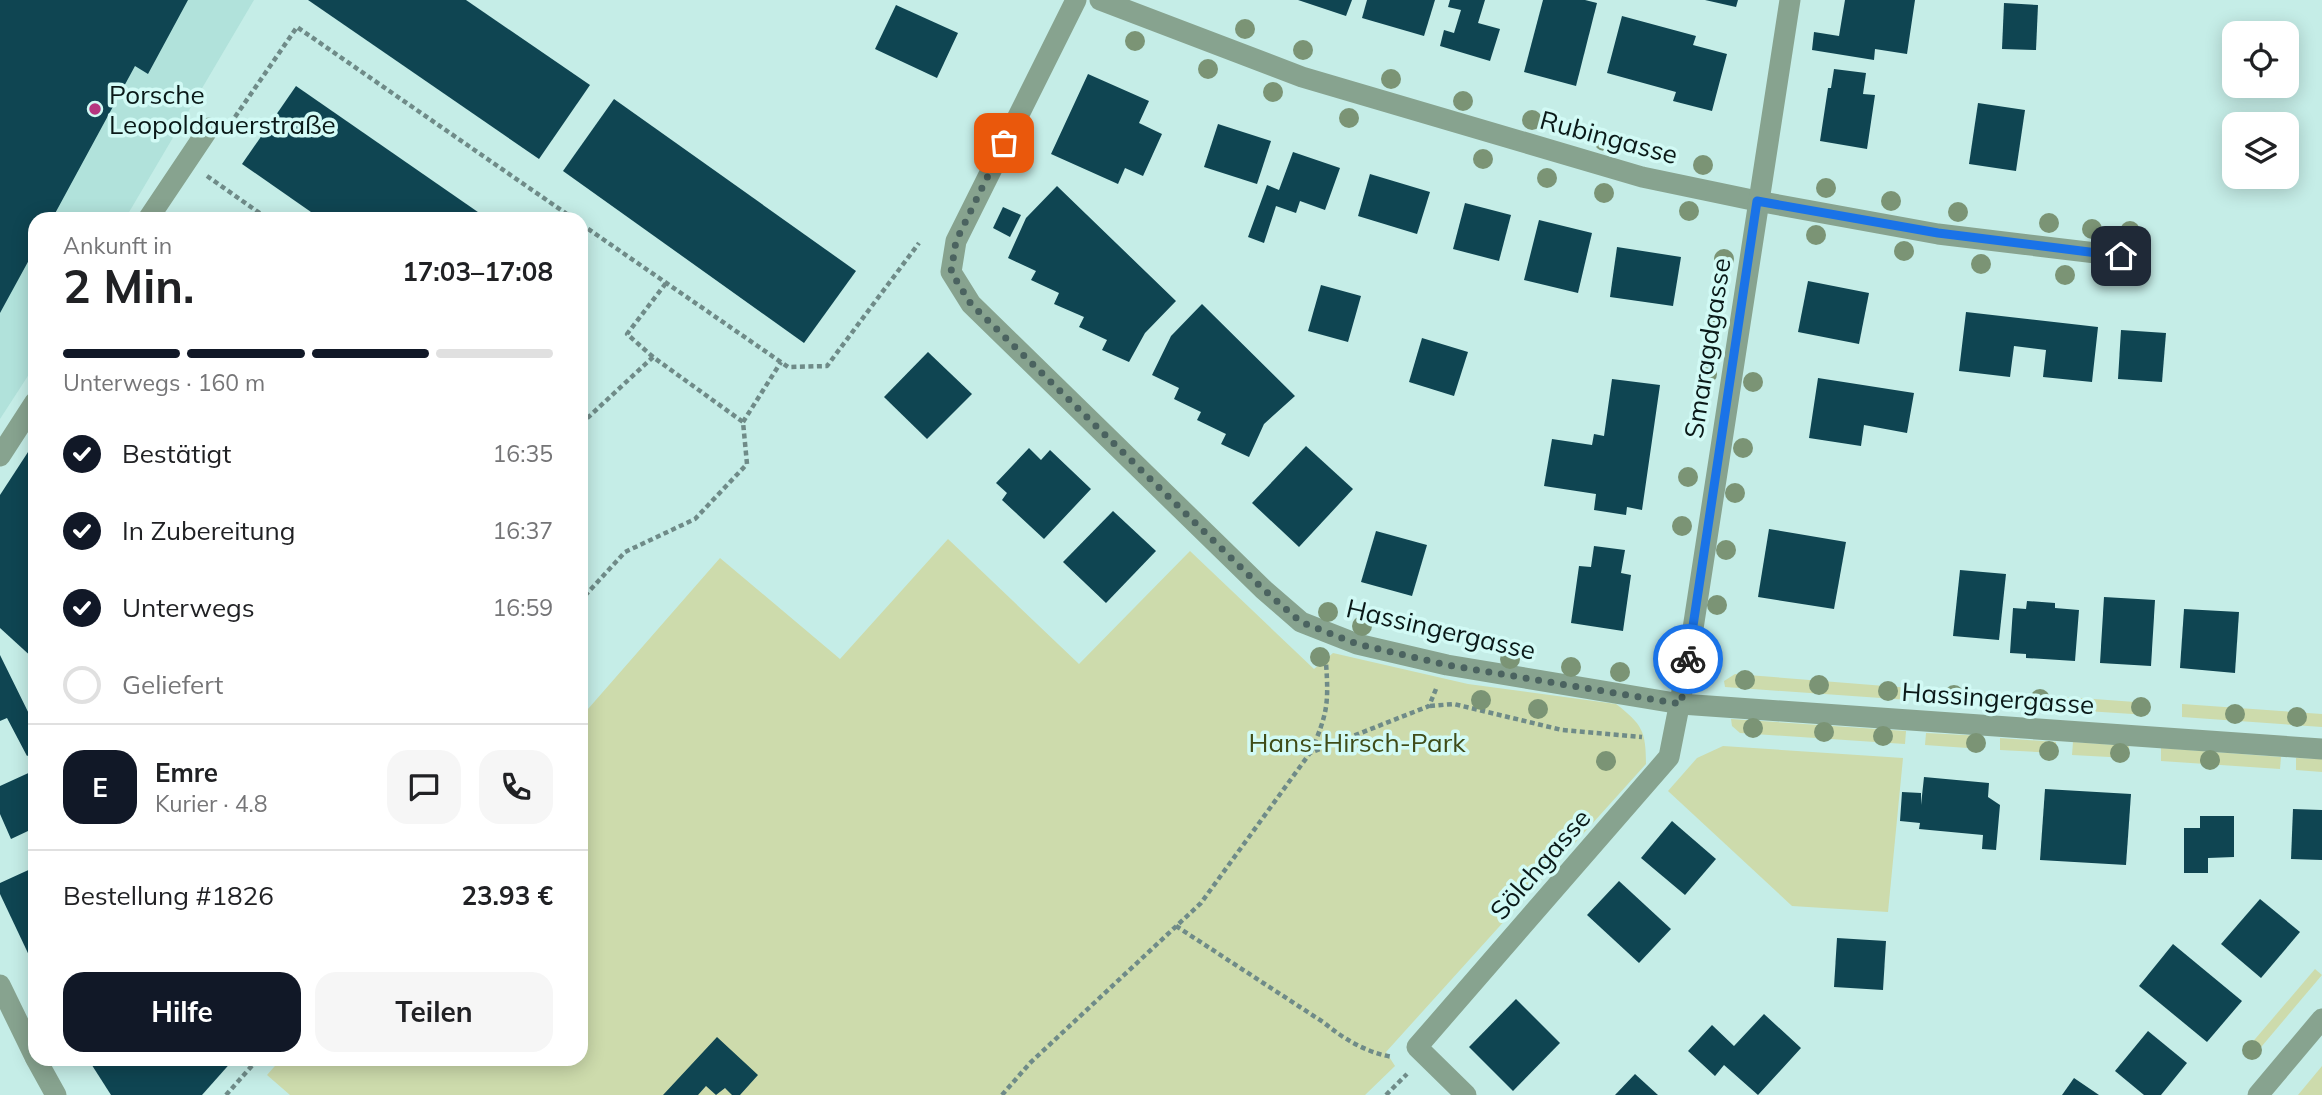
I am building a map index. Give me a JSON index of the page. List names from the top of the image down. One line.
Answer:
{"streets":{"street":["Rubingasse","Smaragdgasse","Hassingergasse","Sölchgasse"]},"crossings":[["Rubingasse","Smaragdgasse"],["Smaragdgasse","Hassingergasse"],["Smaragdgasse","Sölchgasse"],["Hassingergasse","Sölchgasse"]],"parks":["Hans-Hirsch-Park"],"places":["Porsche Leopoldauerstraße"],"page":{"heading":["2 Min.","Ankunft in","17:03–17:08"],"panel":["Emre","Kurier · 4.8","Bestellung #1826","23.93 €"],"bar":"Unterwegs · 160 m","list":[["Bestätigt","16:35"],["In Zubereitung","16:37"],["Unterwegs","16:59"],"Geliefert"],"round":"E","buttons":["Hilfe","Teilen"]}}
